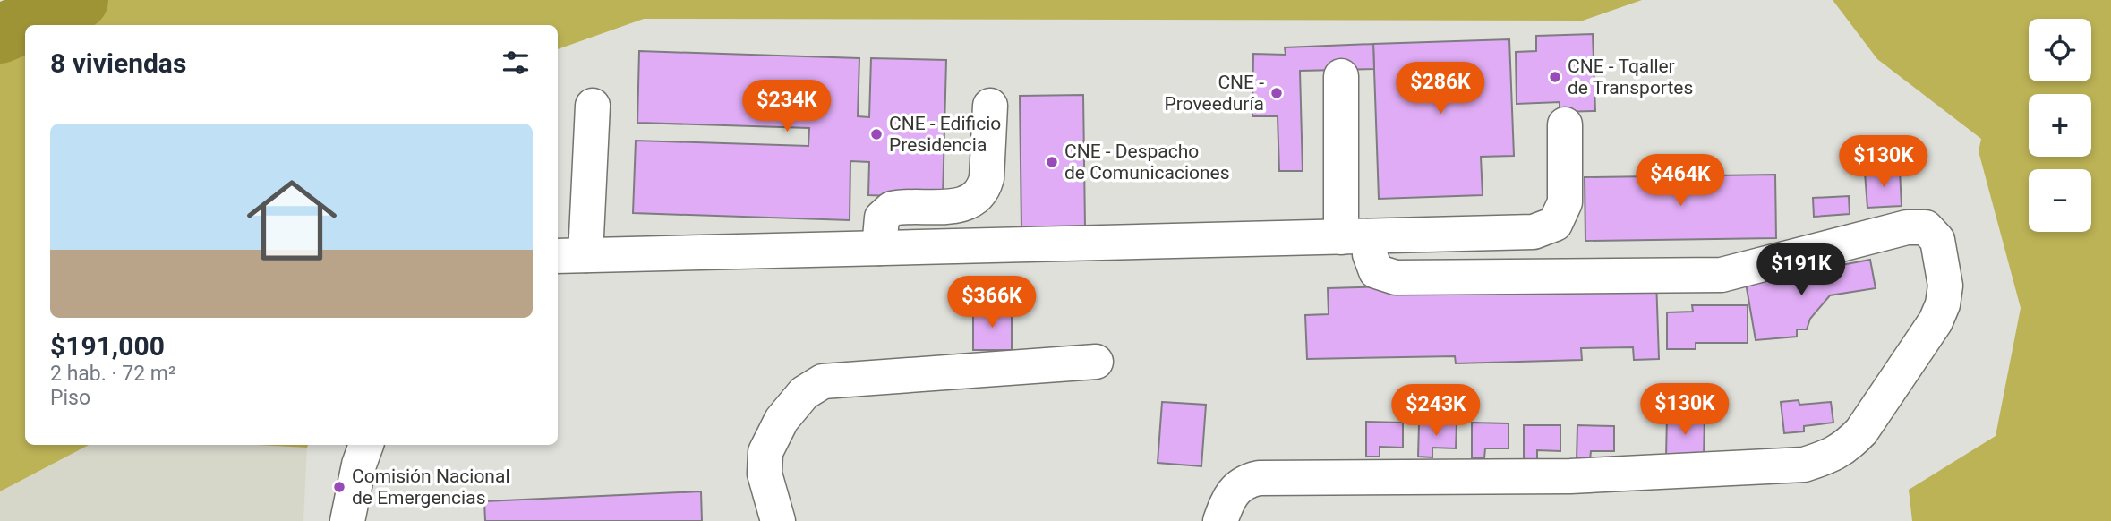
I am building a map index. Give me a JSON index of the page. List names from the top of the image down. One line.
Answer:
{"places":["CNE - Tqaller de Transportes","CNE - Proveeduría","CNE - Edificio Presidencia","CNE - Despacho de Comunicaciones","Comisión Nacional de Emergencias"],"page":{"map_buttons":["+","−"],"heading":"8 viviendas","price":["$286K","$234K","$130K","$464K","$191K","$366K","$130K","$243K"],"list":[{"name":"$191,000","note":"2 hab. · 72 m² · Piso"}]}}
